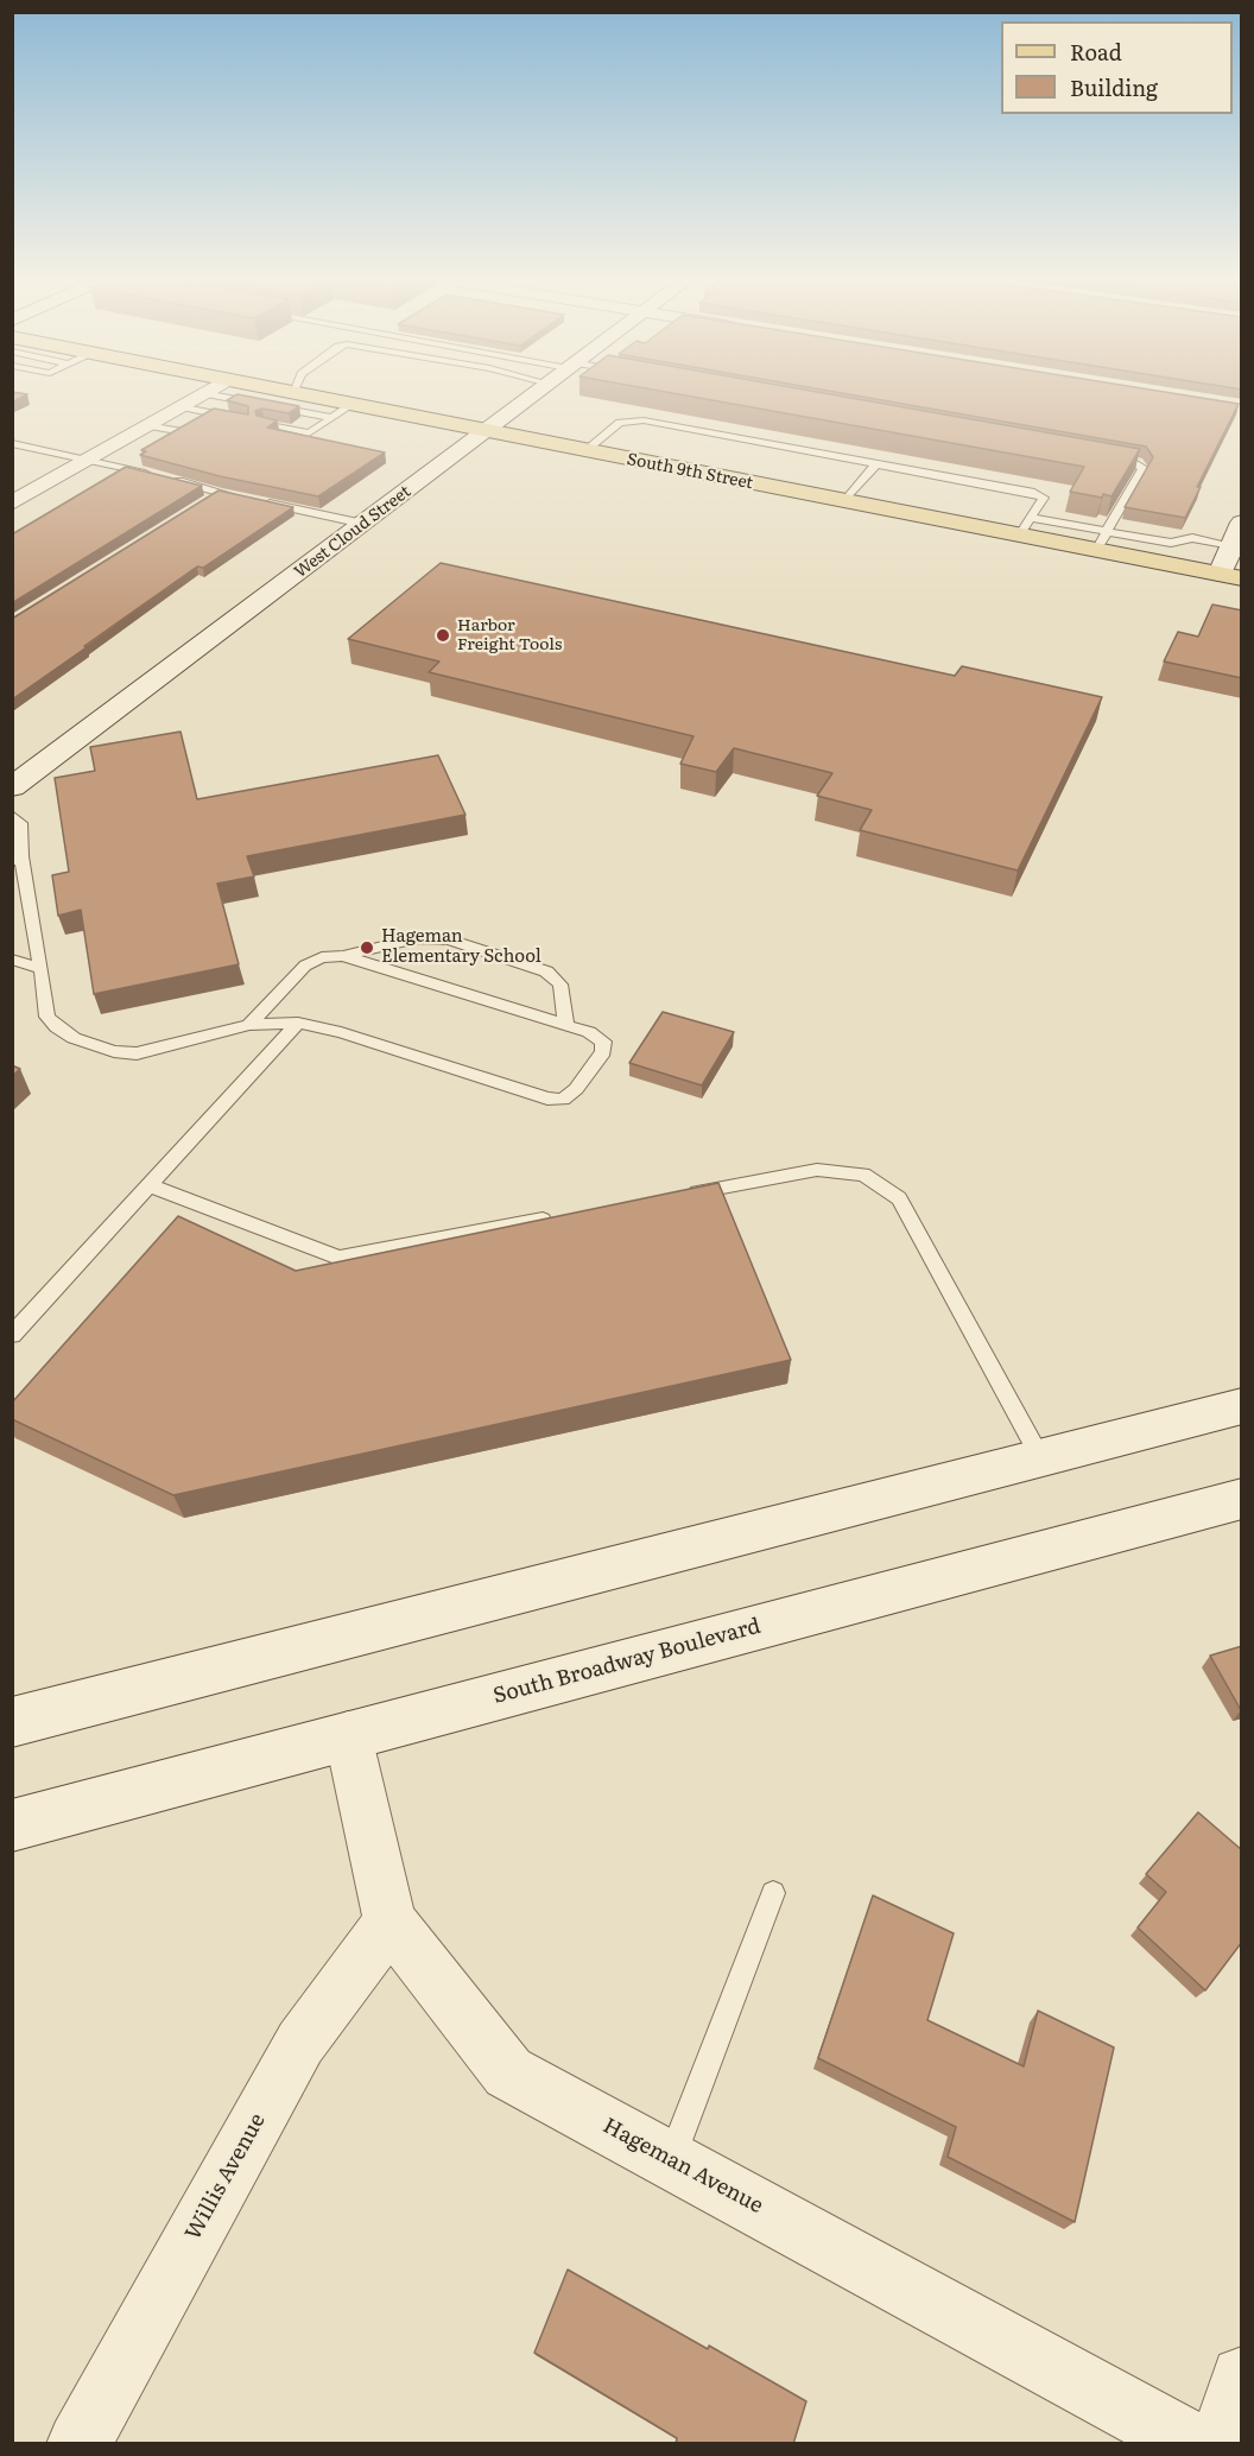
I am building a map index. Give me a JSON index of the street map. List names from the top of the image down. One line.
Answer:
{"streets":{"main road":["South 9th Street","West Cloud Street","South Broadway Boulevard"],"street":["Hageman Avenue","Willis Avenue"]},"crossings":[["South 9th Street","West Cloud Street"],["South Broadway Boulevard","Hageman Avenue"],["Hageman Avenue","Willis Avenue"]],"places":["Harbor Freight Tools","Hageman Elementary School"],"legend":["Road","Building"]}
